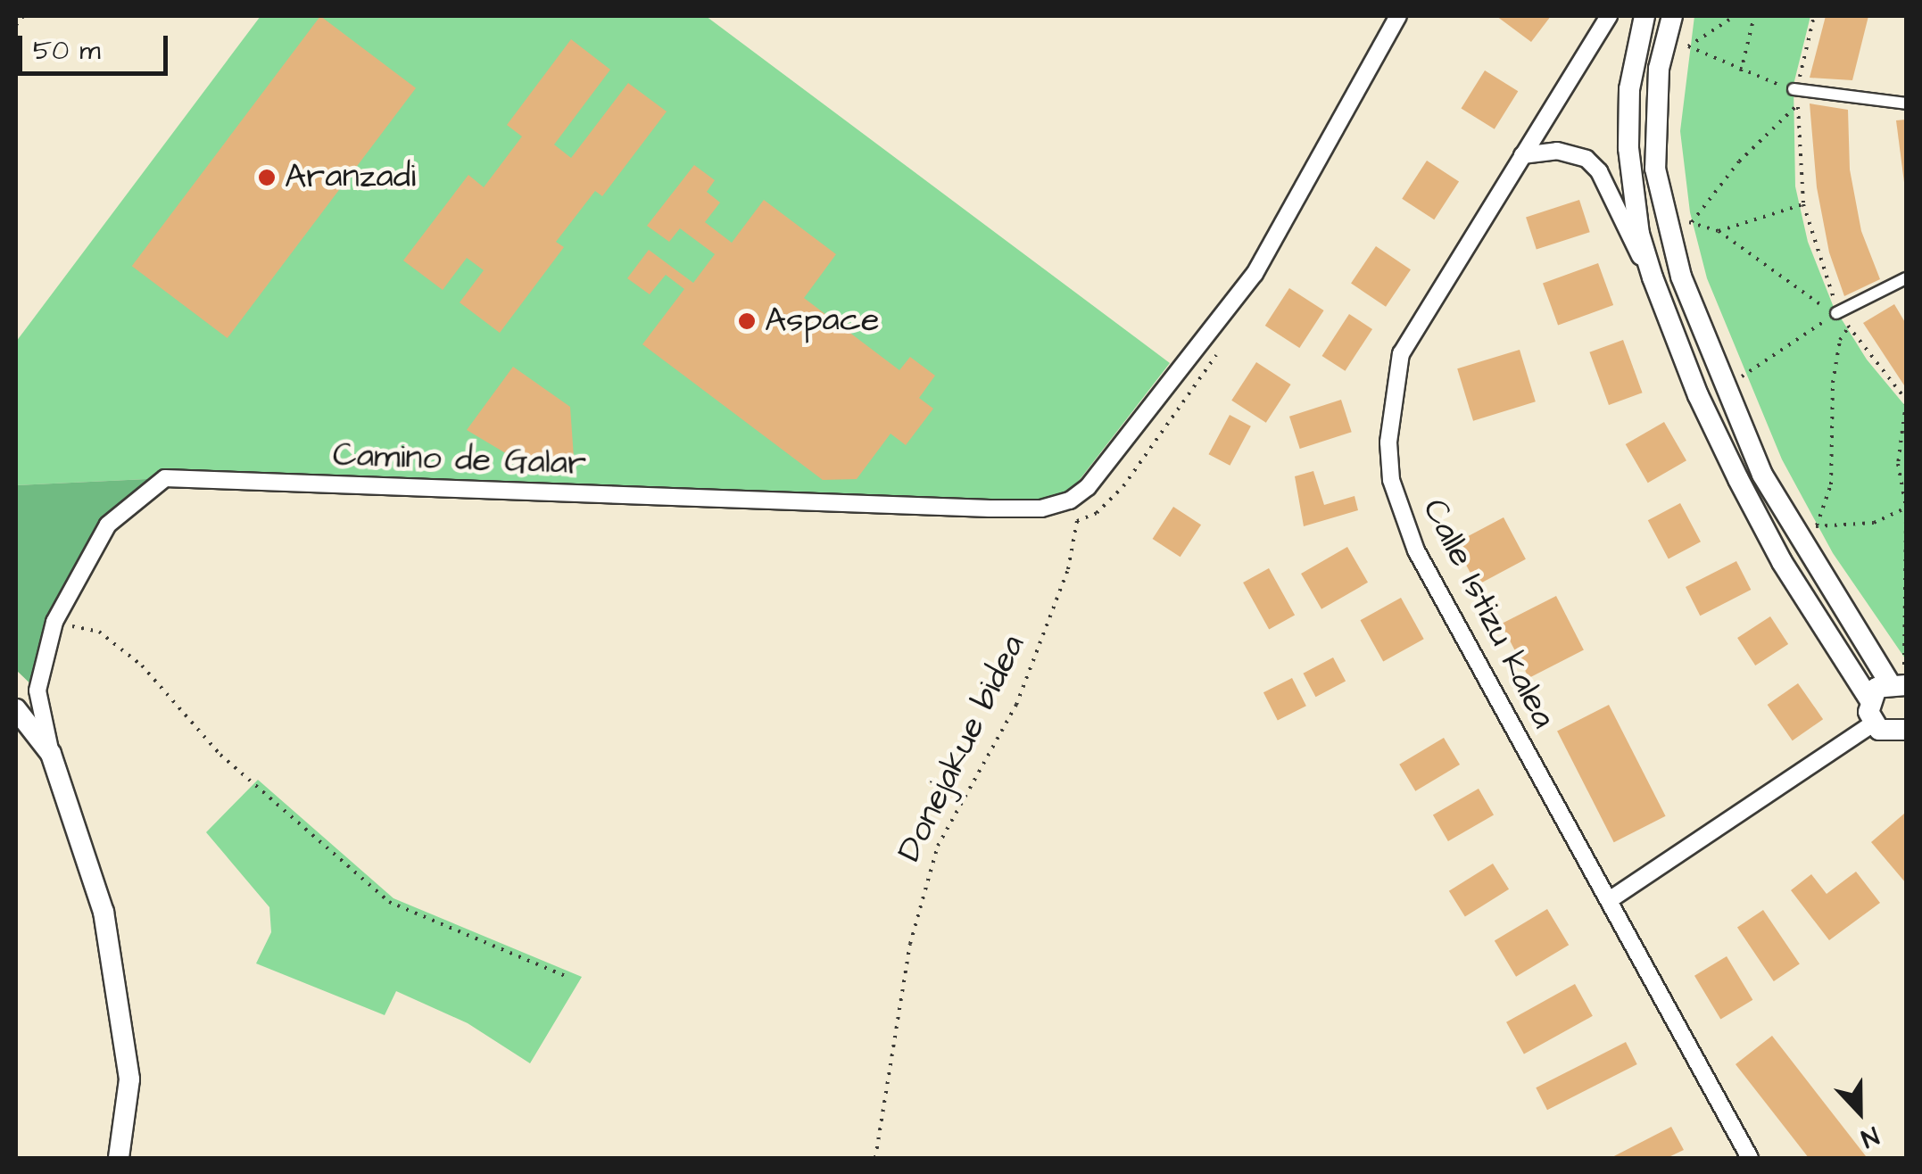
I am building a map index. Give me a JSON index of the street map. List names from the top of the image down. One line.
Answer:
{"streets":{"street":["Camino de Galar","Calle Istizu kalea"],"path":["Donejakue bidea"]},"places":["Aranzadi","Aspace"],"scale_bar":"50 m","north":"bottom"}
